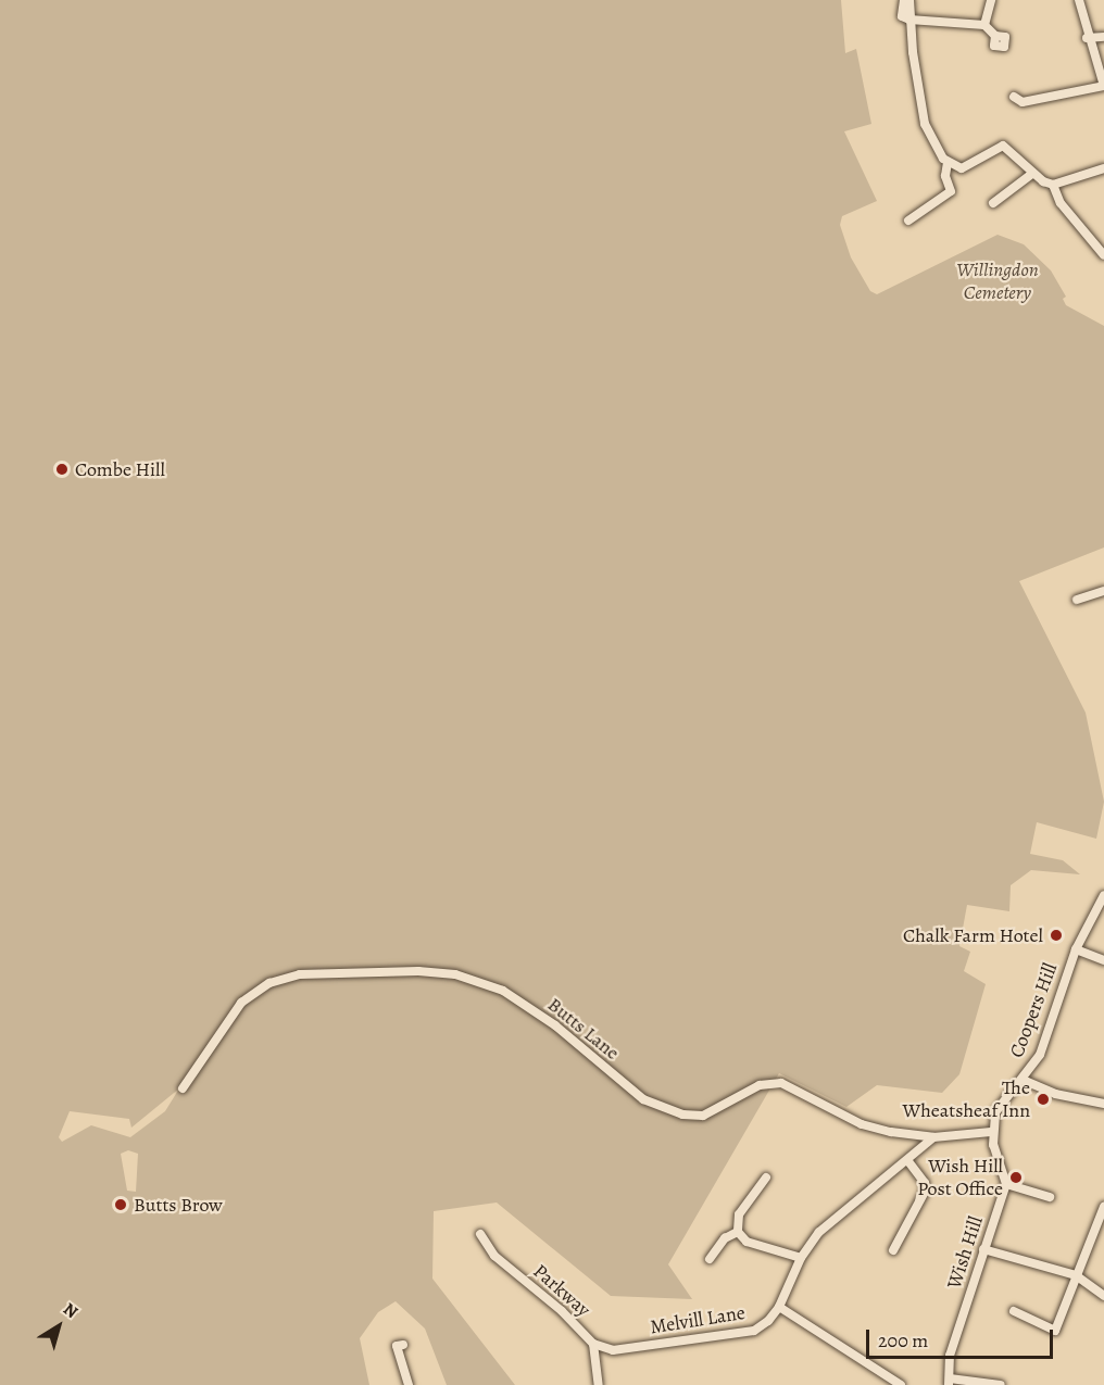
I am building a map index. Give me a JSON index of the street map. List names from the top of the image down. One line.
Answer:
{"streets":{"street":["Coopers Hill","Butts Lane","Wish Hill","Parkway","Melvill Lane"]},"crossings":[["Coopers Hill","Butts Lane"],["Butts Lane","Melvill Lane"]],"parks":["Willingdon Cemetery"],"places":["Combe Hill","Chalk Farm Hotel","The Wheatsheaf Inn","Wish Hill Post Office","Butts Brow"],"scale_bar":"200 m","north":"top right"}
